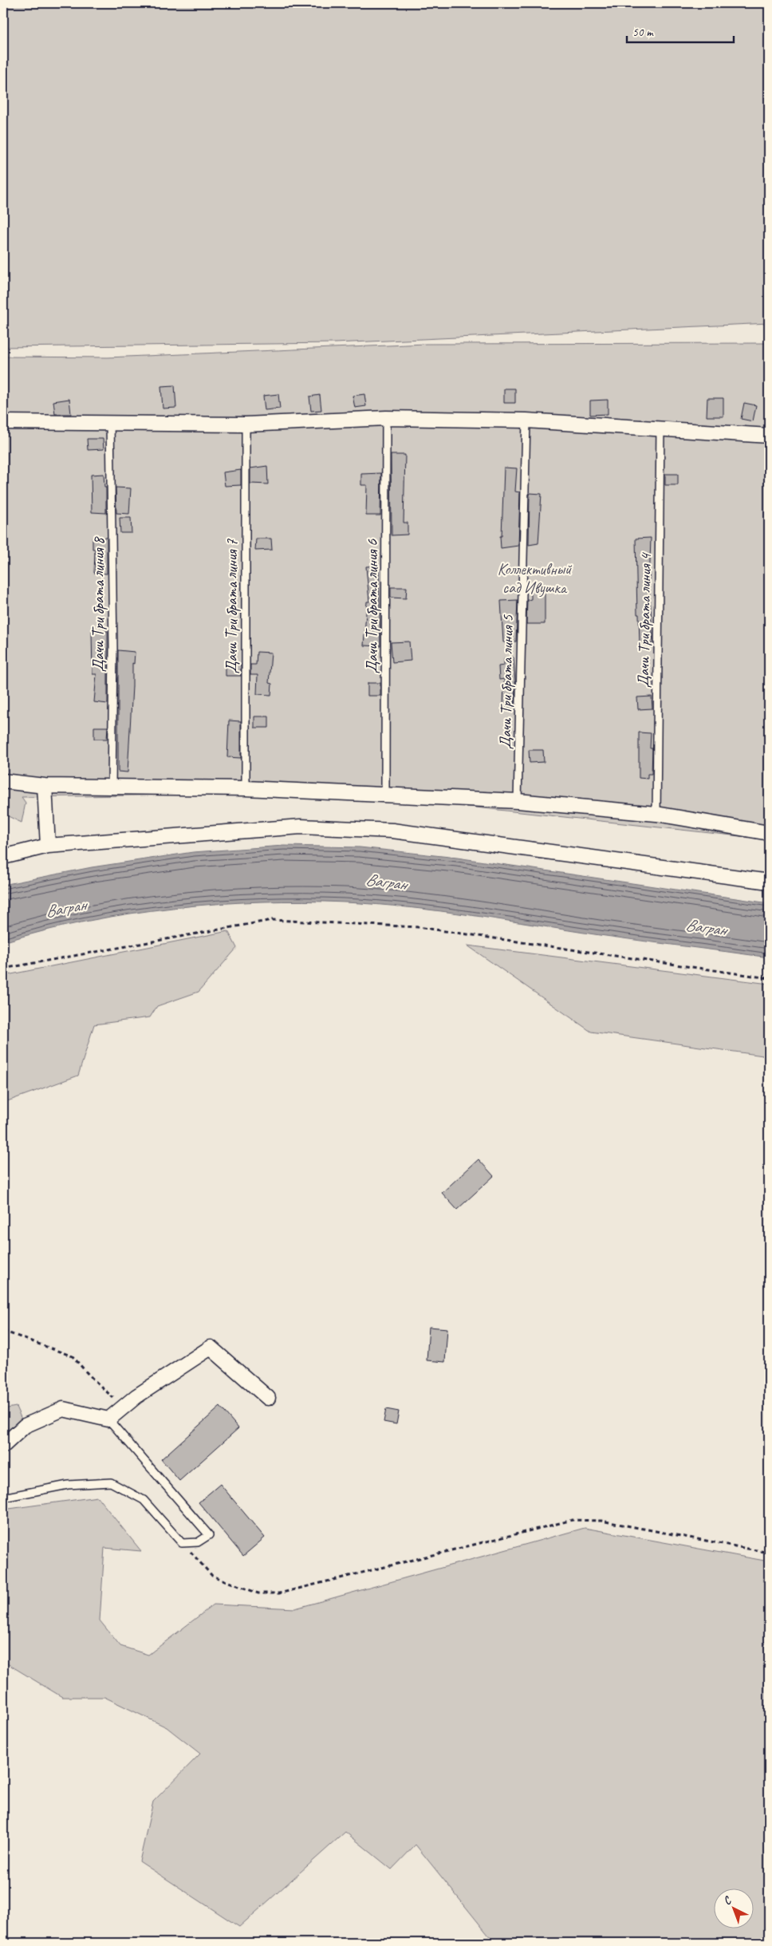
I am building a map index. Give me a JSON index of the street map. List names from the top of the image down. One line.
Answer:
{"streets":{"lane":["Дачи Три брата линия 8","Дачи Три брата линия 7","Дачи Три брата линия 6","Дачи Три брата линия 4","Дачи Три брата линия 5"]},"water":["Вагран"],"parks":["Коллективный сад Ивушка"],"scale_bar":"50 m","north":"top left"}
